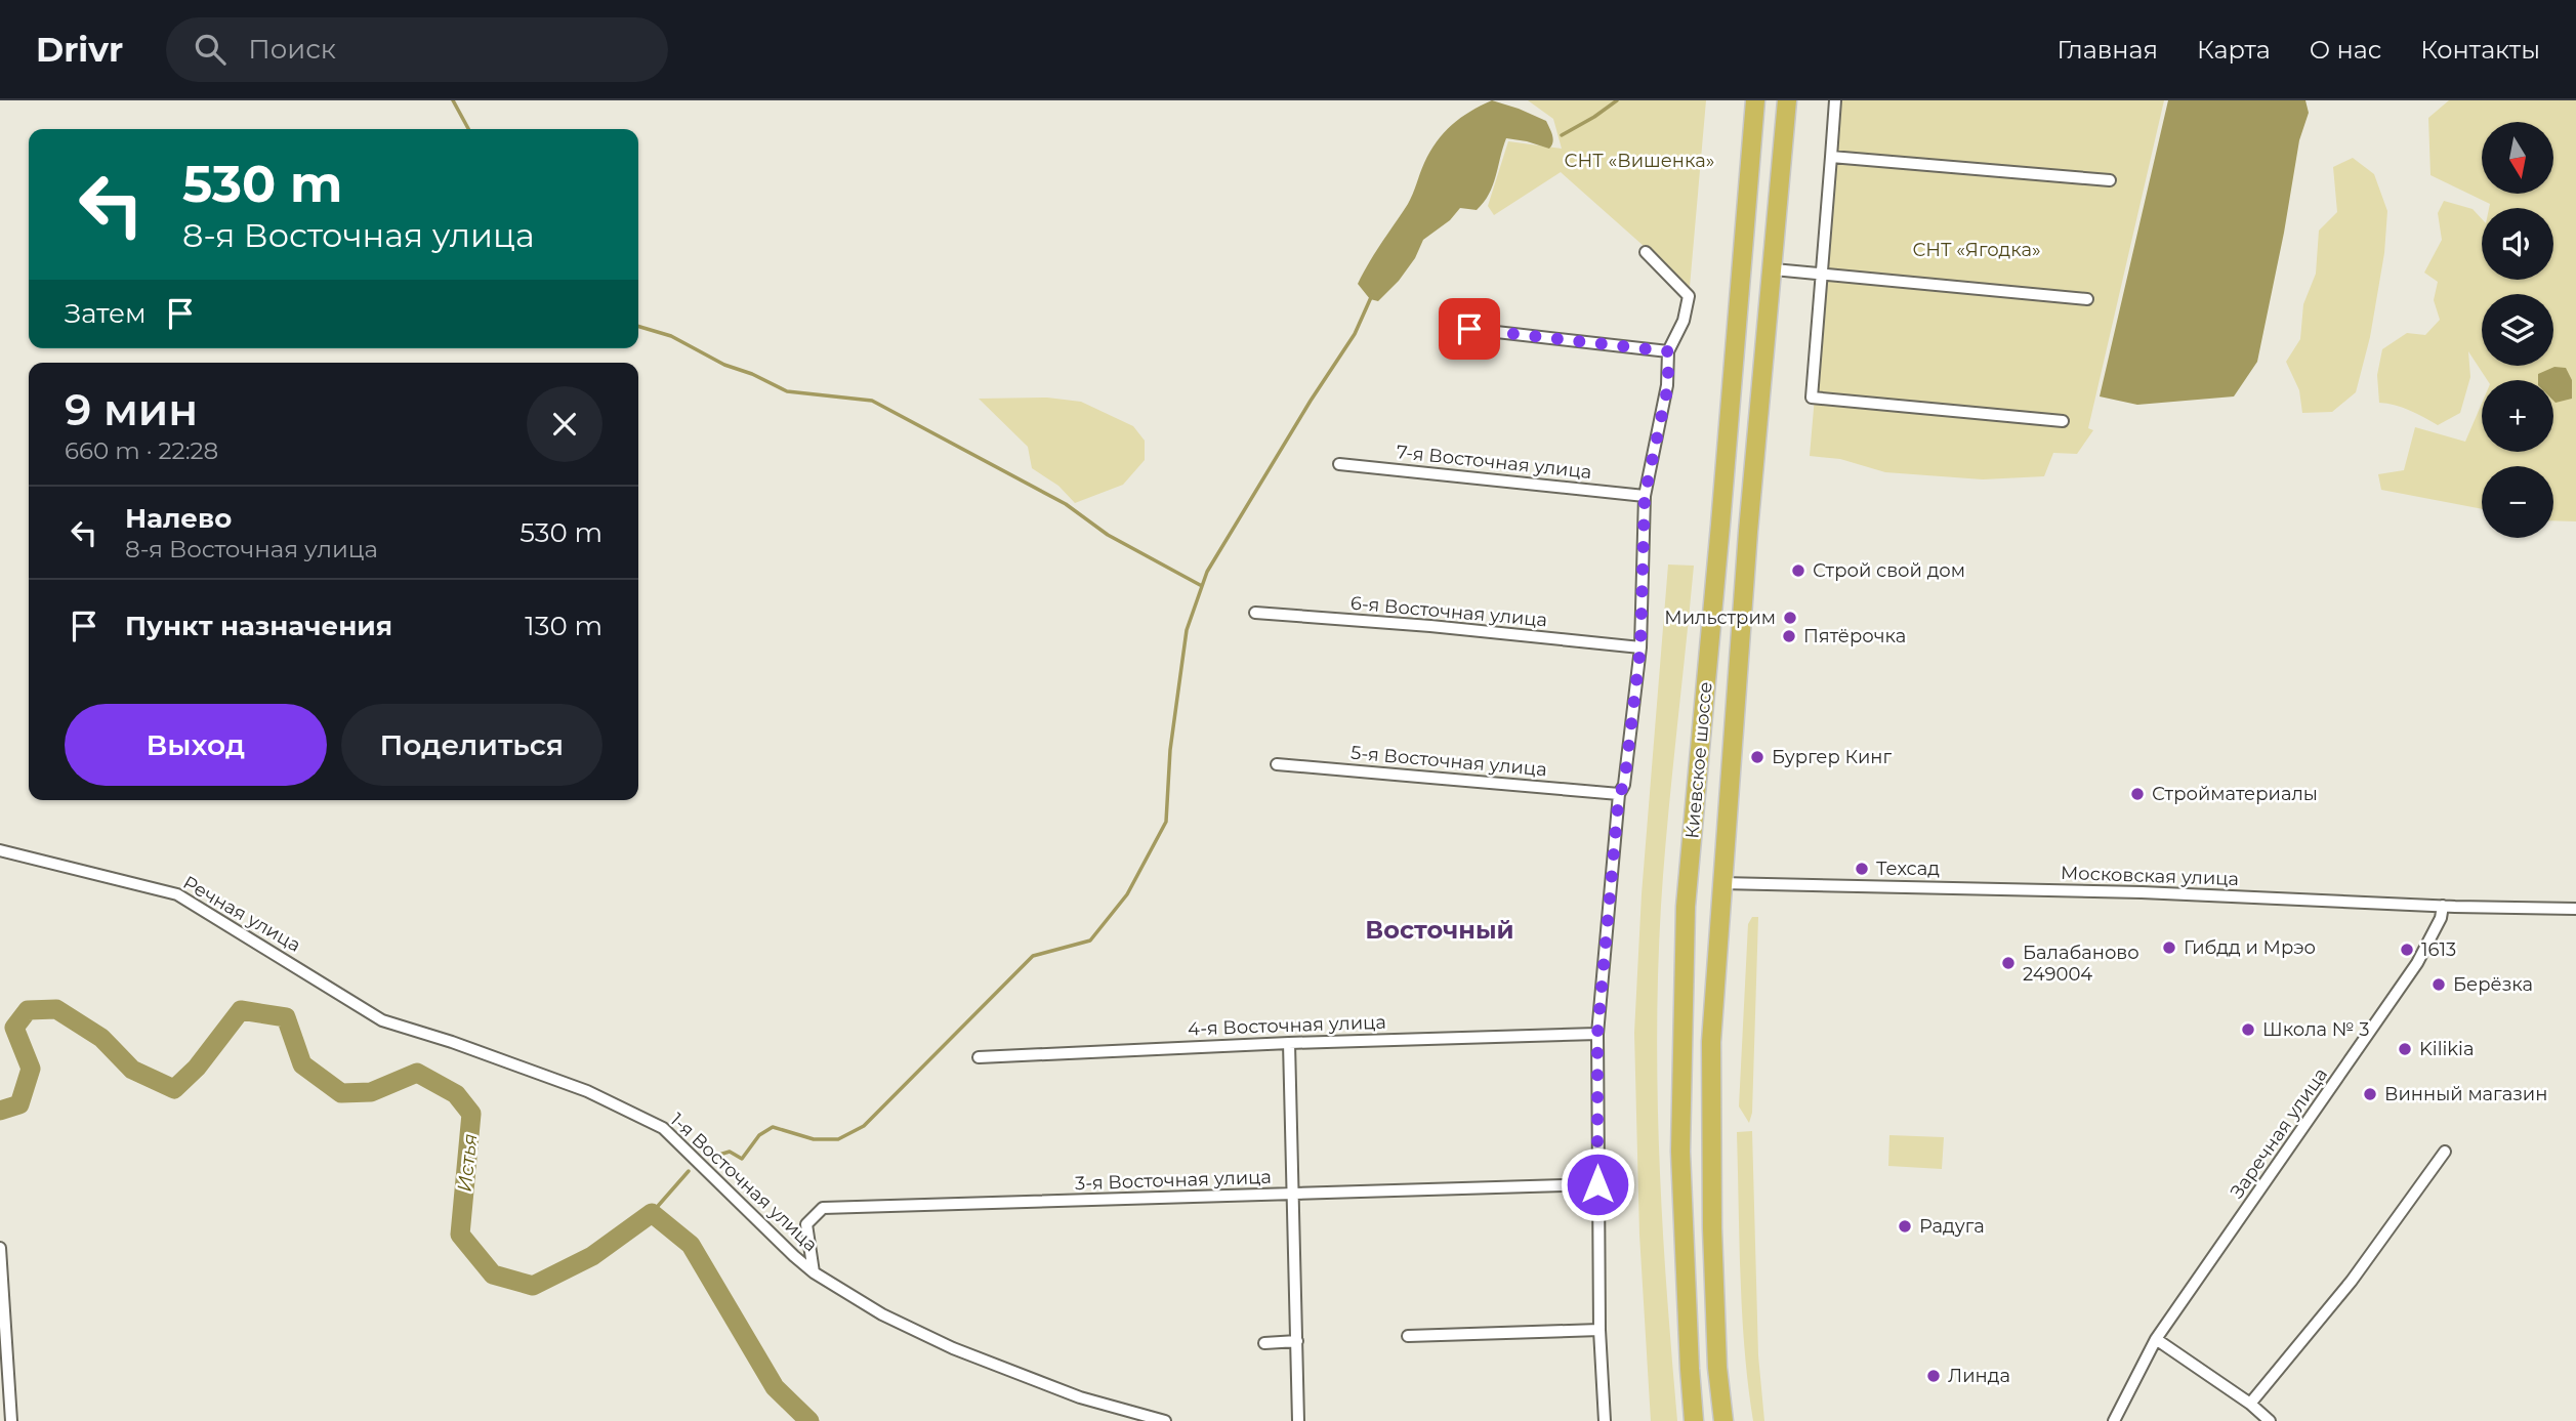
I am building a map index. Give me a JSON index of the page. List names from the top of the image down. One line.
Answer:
{"streets":{"highway":["Киевское шоссе"],"street":["7-я Восточная улица","6-я Восточная улица","5-я Восточная улица","Московская улица","Речная улица","4-я Восточная улица","Заречная улица","3-я Восточная улица","1-я Восточная улица"]},"crossings":[["Киевское шоссе","Московская улица"],["Московская улица","Заречная улица"],["Речная улица","1-я Восточная улица"],["3-я Восточная улица","1-я Восточная улица"]],"districts":["Восточный"],"water":["Истья"],"parks":["СНТ «Вишенка»","СНТ «Ягодка»"],"places":["Строй свой дом","Мильстрим","Пятёрочка","Бургер Кинг","Стройматериалы","Техсад","Гибдд и Мрэо","1613","Балабаново 249004","Берёзка","Школа № 3","Kilikia","Винный магазин","Радуга","Линда"],"north":"bottom","page":{"header":"Drivr","search":"Поиск","nav":["Главная","Карта","О нас","Контакты"],"map_buttons":["+","−"],"turn":["530 m","8-я Восточная улица"],"then":"Затем","heading":["9 мин","660 m · 22:28"],"list":[{"name":"Налево","note":"8-я Восточная улица","value":"530 m"},{"name":"Пункт назначения","value":"130 m"}],"buttons":["Выход","Поделиться"]}}
